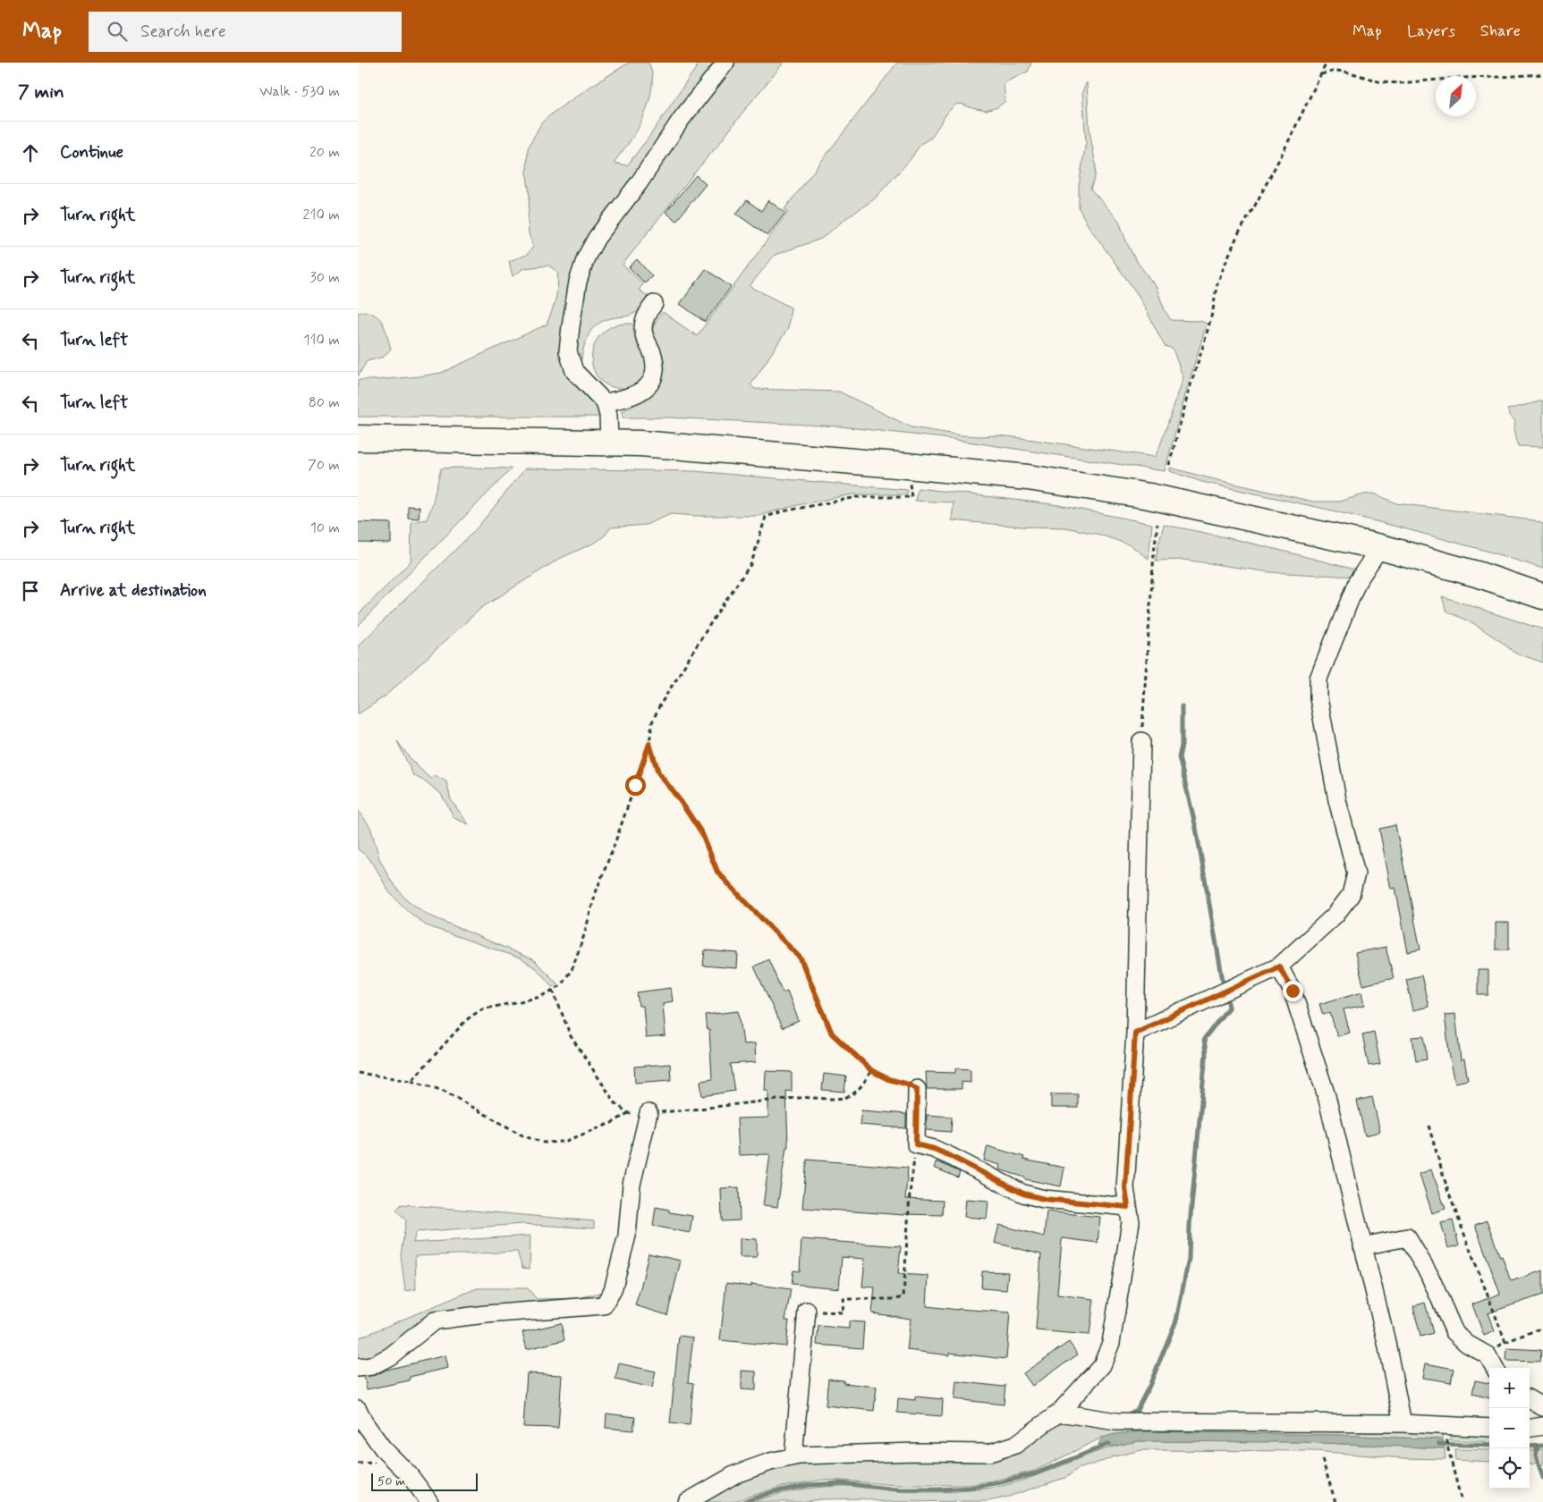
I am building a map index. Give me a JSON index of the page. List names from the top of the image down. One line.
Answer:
{"scale_bar":"50 m","north":"top right","page":{"header":"Map","search":"Search here","nav":["Map","Layers","Share"],"heading":["7 min","Walk · 530 m"],"list":[["Continue","20 m"],["Turn right","210 m"],["Turn right","30 m"],["Turn left","110 m"],["Turn left","80 m"],["Turn right","70 m"],["Turn right","10 m"],"Arrive at destination"],"map_buttons":["+","−"],"scale":"50 m"}}
